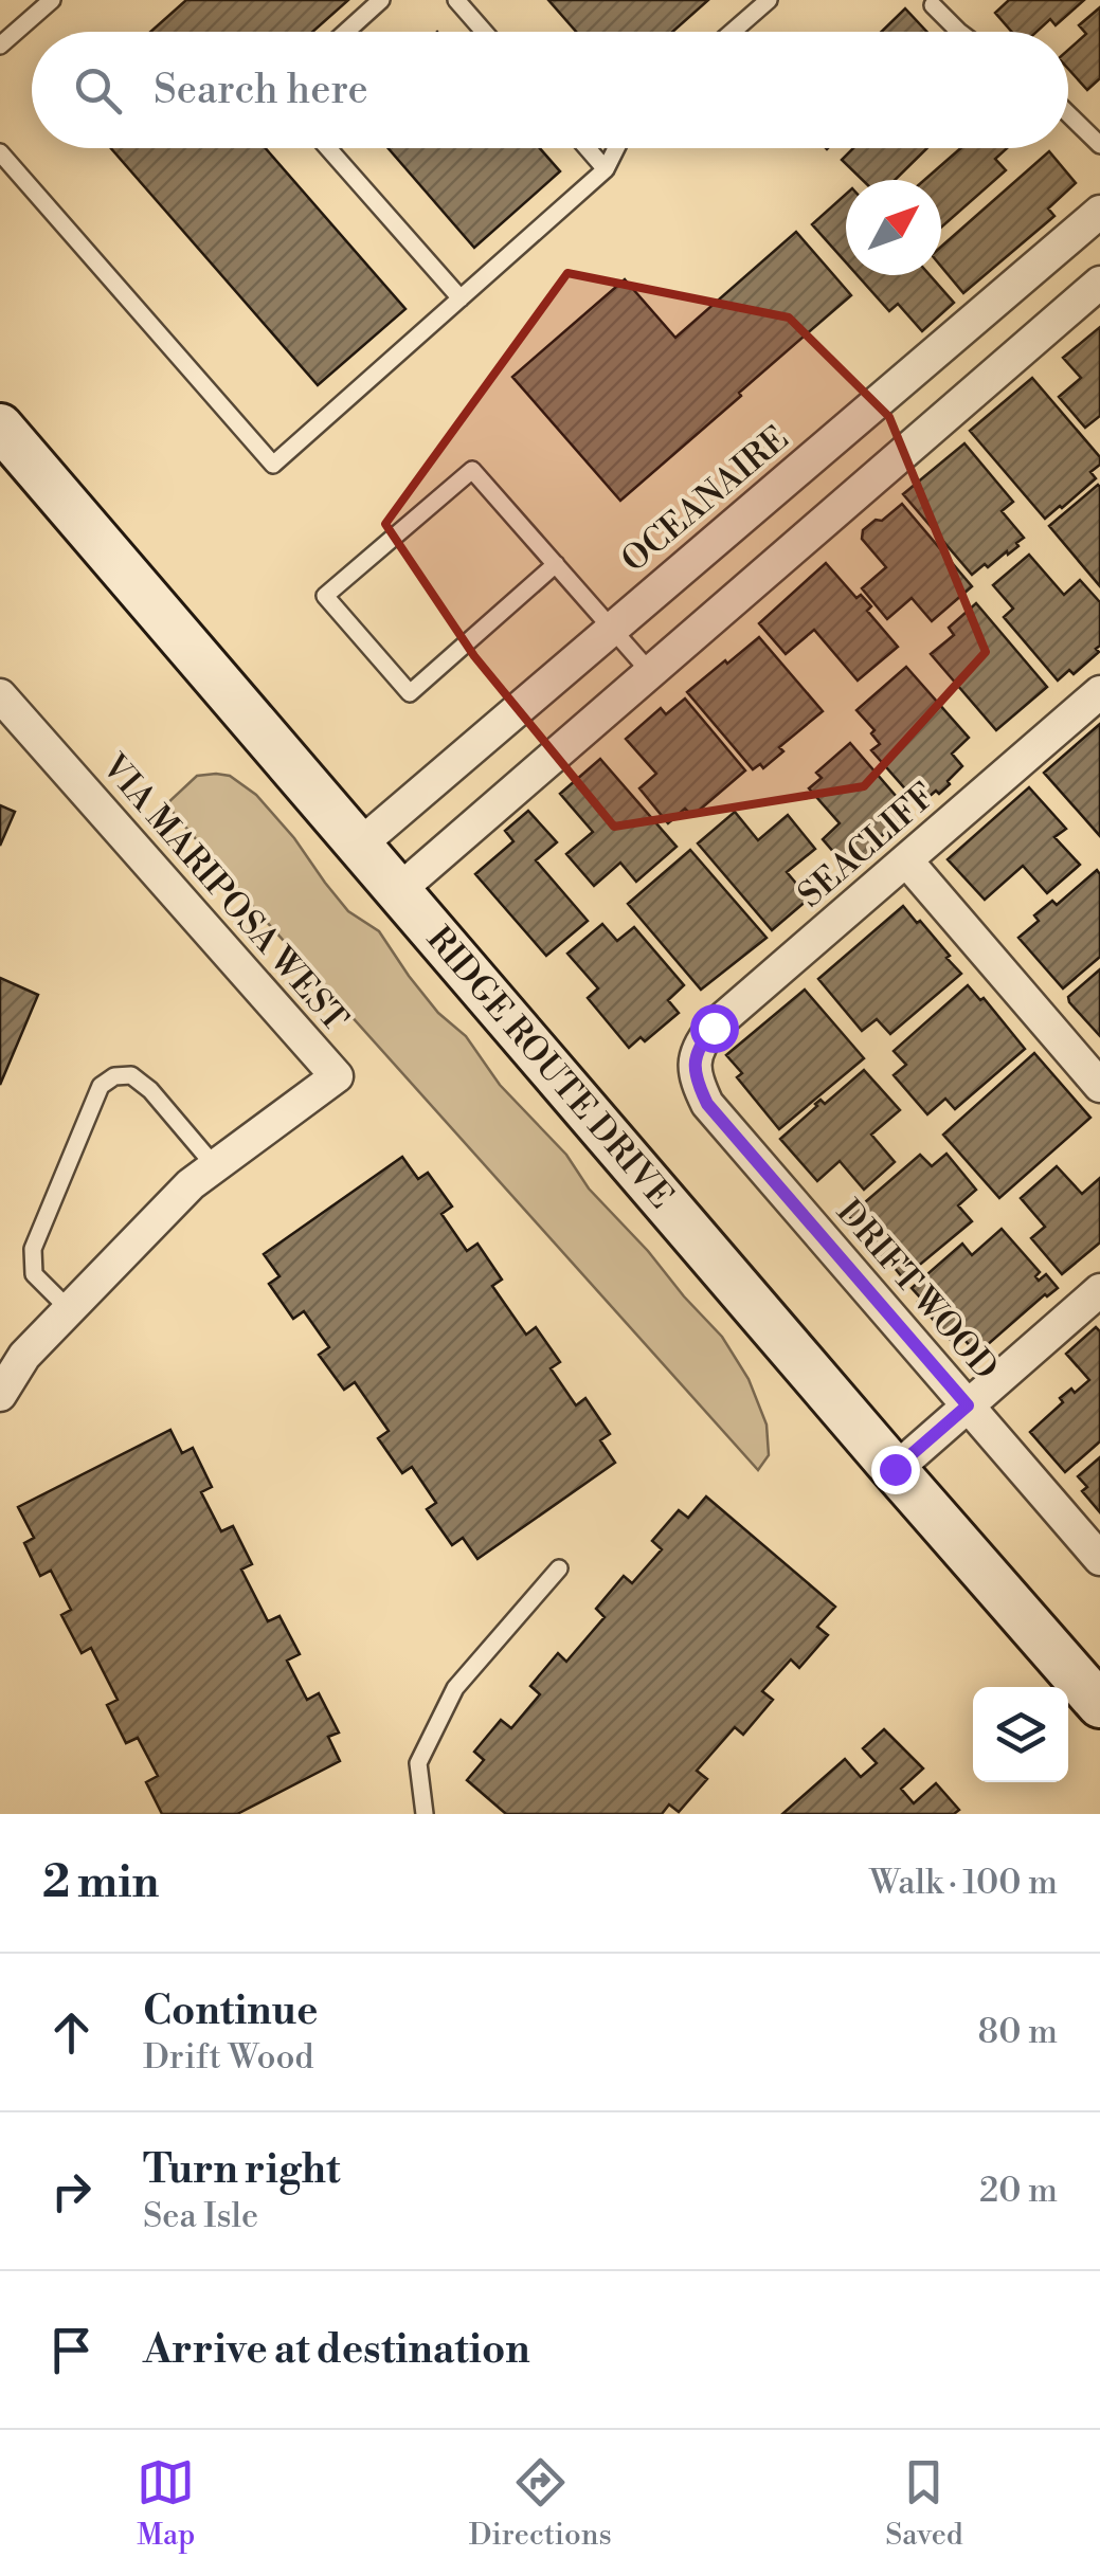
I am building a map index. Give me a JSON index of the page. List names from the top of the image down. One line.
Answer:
{"streets":{"main road":["RIDGE ROUTE DRIVE"],"street":["OCEANAIRE","SEACLIFF","VIA MARIPOSA WEST","DRIFT WOOD"]},"crossings":[["OCEANAIRE","RIDGE ROUTE DRIVE"],["SEACLIFF","DRIFT WOOD"]],"north":"top right","page":{"search":"Search here","heading":["2 min","Walk · 100 m"],"list":[["Continue","Drift Wood","80 m"],["Turn right","Sea Isle","20 m"],"Arrive at destination"],"nav":["Map","Directions","Saved"]}}
